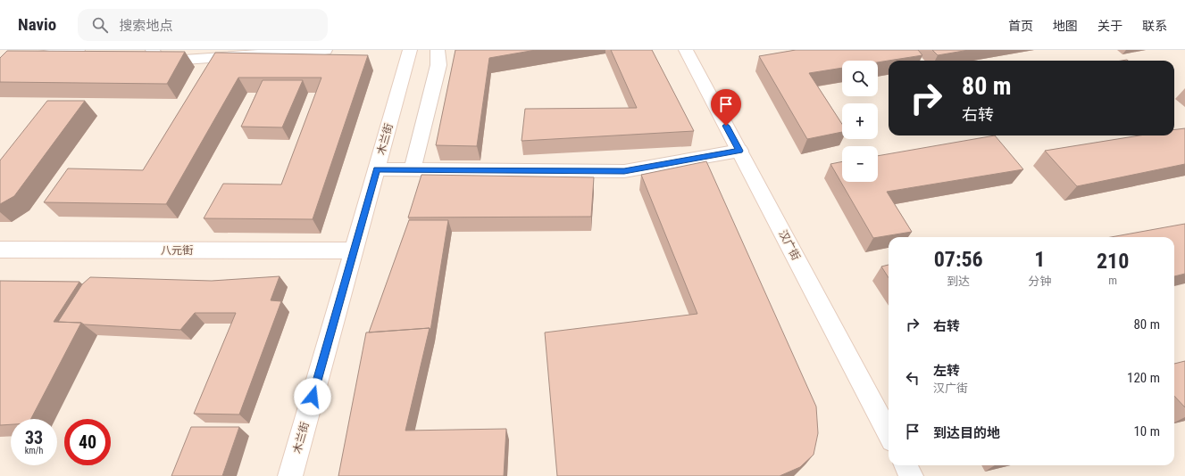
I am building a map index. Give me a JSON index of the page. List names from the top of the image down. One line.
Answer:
{"streets":{"street":["木兰街","汉广街","八元街"]},"crossings":[["木兰街","八元街"]],"page":{"header":"Navio","search":"搜索地点","nav":["首页","地图","关于","联系"],"map_buttons":["+","−"],"turn":["80 m","右转"],"eta":["07:56","到达","1","分钟","210","m"],"list":[{"name":"右转","value":"80 m"},{"name":"左转","note":"汉广街","value":"120 m"},{"name":"到达目的地","value":"10 m"}],"speed":"33 km/h","limit":"40"}}
